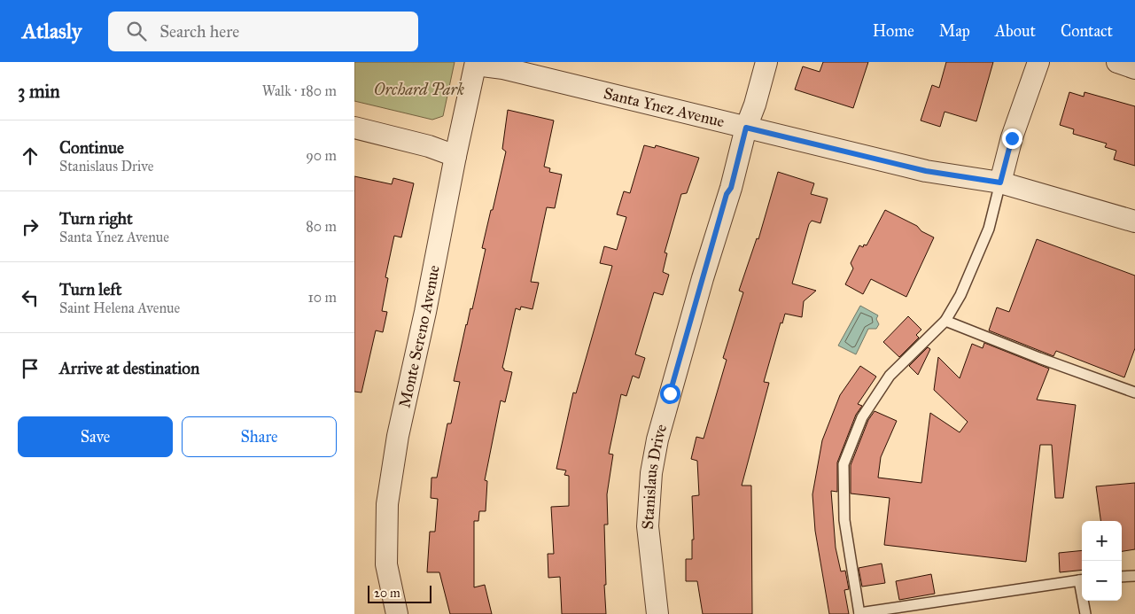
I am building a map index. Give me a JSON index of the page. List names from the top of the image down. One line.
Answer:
{"streets":{"street":["Santa Ynez Avenue","Monte Sereno Avenue","Stanislaus Drive"]},"crossings":[["Santa Ynez Avenue","Monte Sereno Avenue"],["Santa Ynez Avenue","Stanislaus Drive"]],"parks":["Orchard Park"],"scale_bar":"20 m","page":{"header":"Atlasly","search":"Search here","nav":["Home","Map","About","Contact"],"heading":["3 min","Walk · 180 m"],"list":[["Continue","Stanislaus Drive","90 m"],["Turn right","Santa Ynez Avenue","80 m"],["Turn left","Saint Helena Avenue","10 m"],"Arrive at destination"],"buttons":["Save","Share"],"map_buttons":["+","−"],"scale":"20 m"}}
